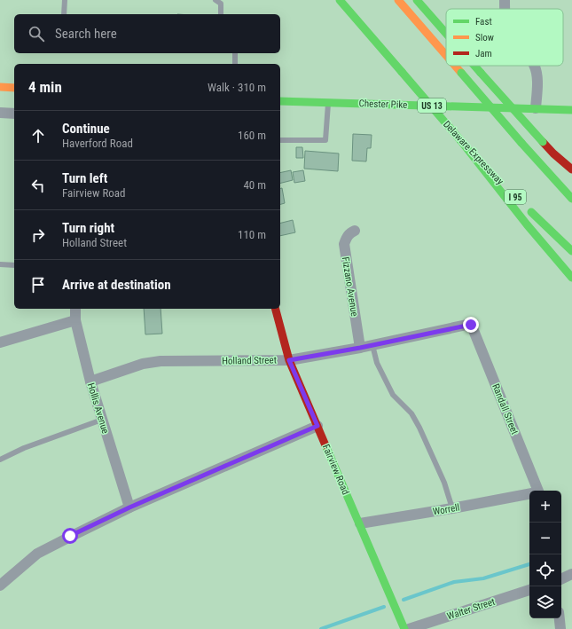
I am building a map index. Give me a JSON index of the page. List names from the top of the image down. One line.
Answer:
{"streets":{"main road":["Chester Pike","US 13","Delaware Expressway","I 95","Fairview Road"],"street":["Fizzano Avenue","Holland Street","Hollis Avenue","Randall Street","Worrell","Walter Street"]},"crossings":[["Fizzano Avenue","Holland Street"],["Holland Street","Hollis Avenue"],["Holland Street","Randall Street"],["Holland Street","Fairview Road"],["Fairview Road","Worrell"]],"legend":["Fast","Slow","Jam"],"page":{"search":"Search here","heading":["4 min","Walk · 310 m"],"list":[["Continue","Haverford Road","160 m"],["Turn left","Fairview Road","40 m"],["Turn right","Holland Street","110 m"],"Arrive at destination"],"map_buttons":["+","−"]}}
